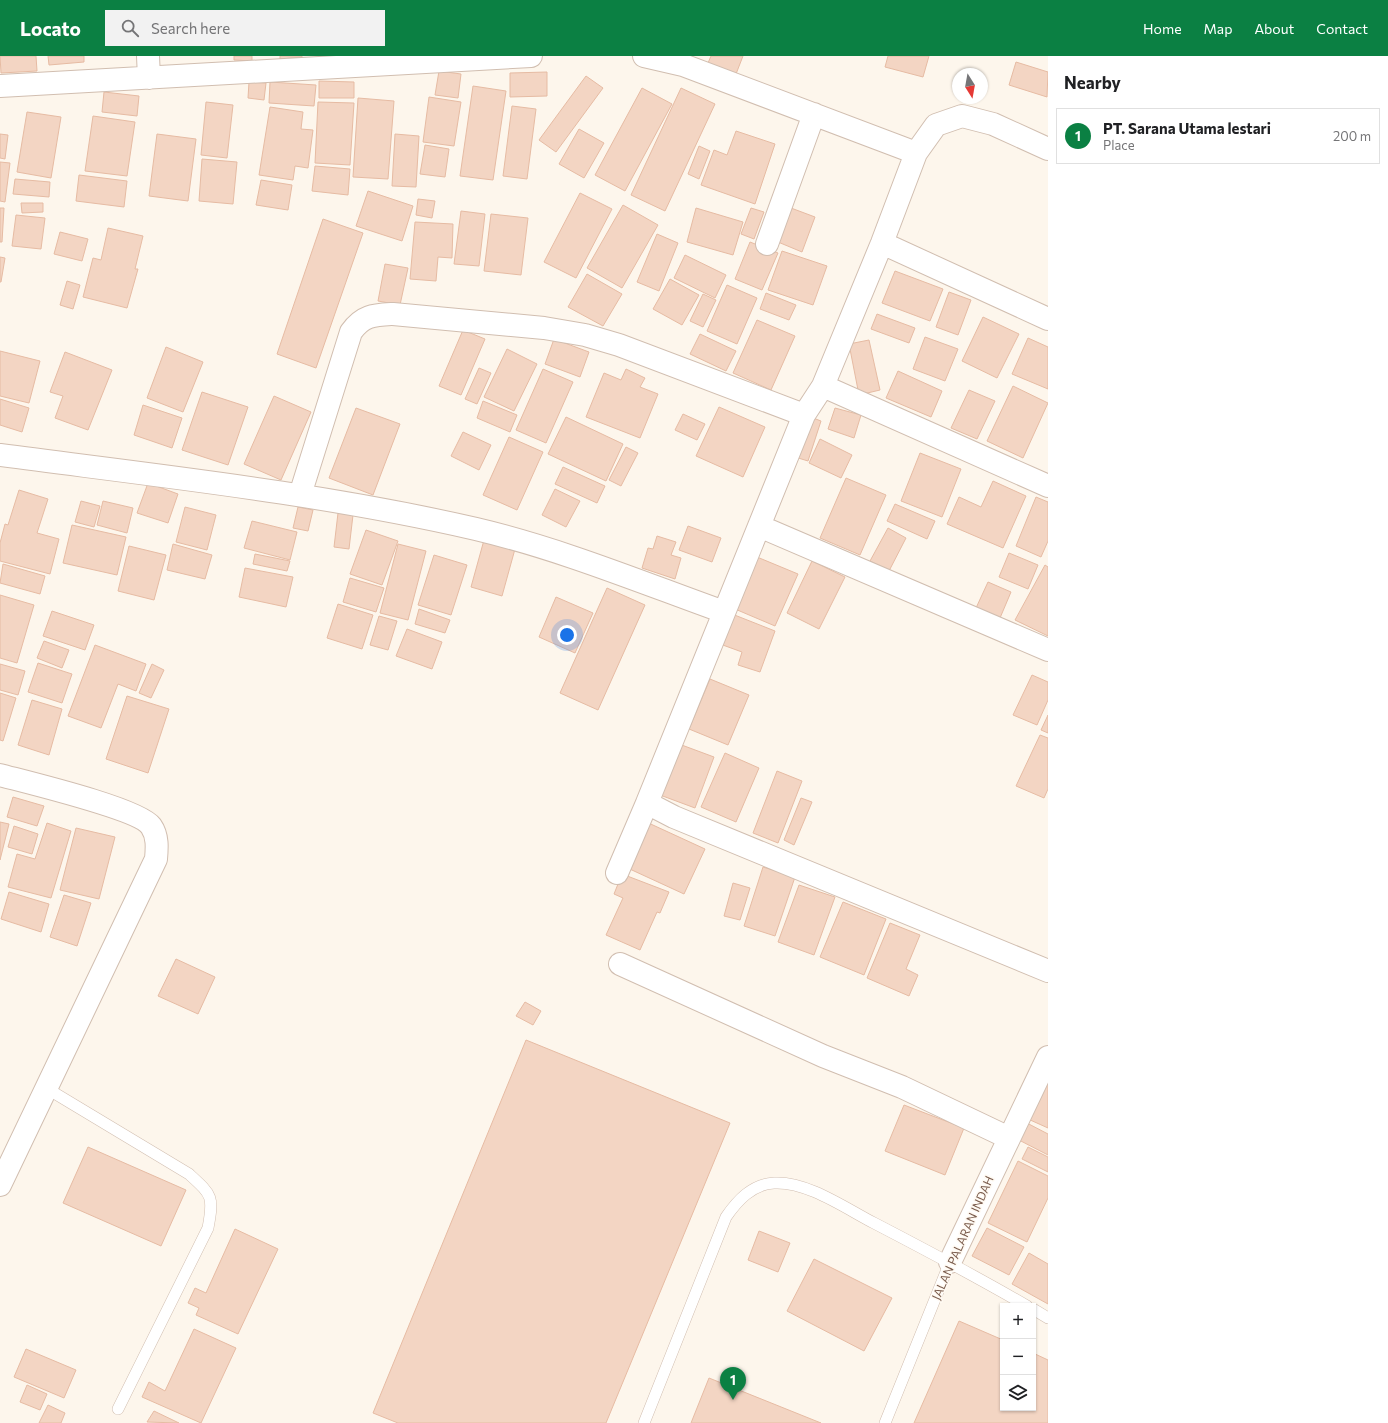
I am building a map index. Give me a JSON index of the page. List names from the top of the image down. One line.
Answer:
{"streets":{"street":["JALAN PALARAN INDAH"]},"north":"bottom","page":{"header":"Locato","search":"Search here","nav":["Home","Map","About","Contact"],"heading":"Nearby","list":[{"mark":"1","name":"PT. Sarana Utama lestari","note":"Place","value":"200 m"}],"map_buttons":["+","−"],"pins":"1"}}
